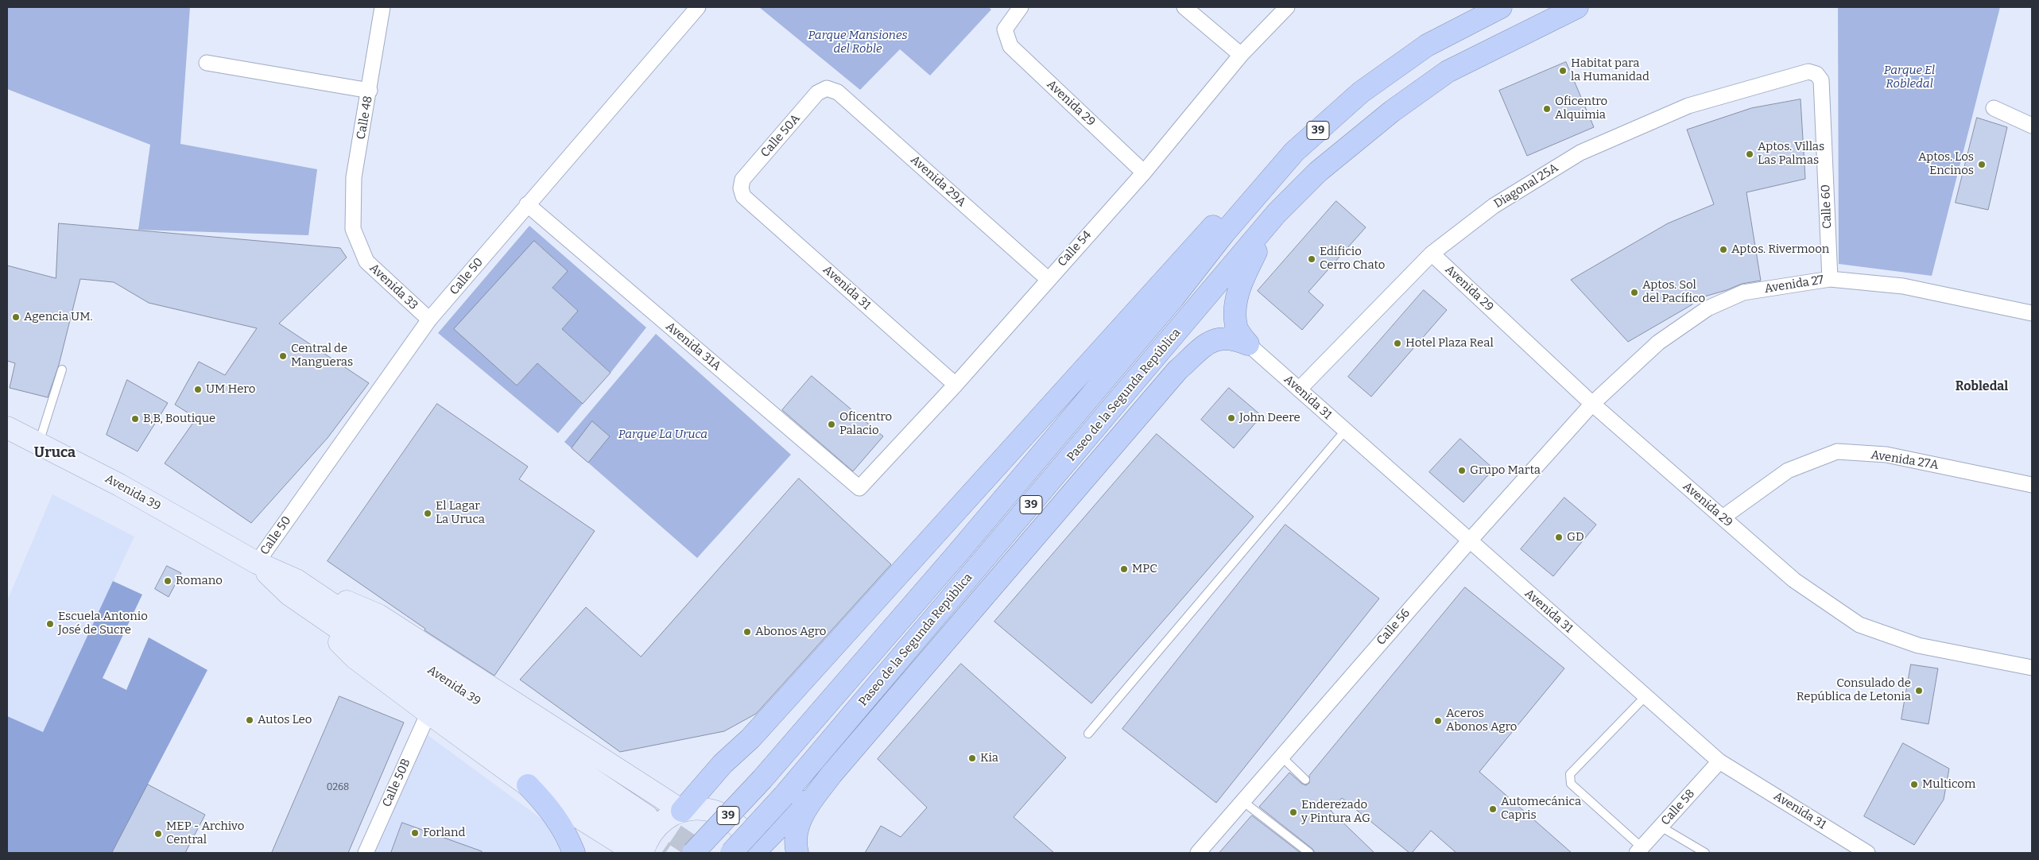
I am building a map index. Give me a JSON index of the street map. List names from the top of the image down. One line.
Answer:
{"streets":{"highway":["39","Paseo de la Segunda República"],"main road":["Avenida 39"],"street":["Avenida 29","Calle 48","Calle 50A","Avenida 29A","Diagonal 25A","Calle 60","Calle 54","Calle 50","Avenida 27","Avenida 33","Avenida 31","Avenida 31A","Avenida 27A","Calle 56","Calle 50B","Calle 58"]},"crossings":[["Avenida 29","Diagonal 25A"],["Avenida 29","Calle 54"],["Avenida 29","Avenida 27"],["Avenida 29","Avenida 27A"],["Avenida 29","Calle 56"],["Calle 48","Avenida 33"],["Calle 50A","Avenida 29A"],["Calle 50A","Avenida 31"],["Avenida 29A","Calle 54"],["Diagonal 25A","Calle 60"],["Diagonal 25A","Avenida 31"],["Calle 60","Avenida 27"],["Calle 54","Avenida 31"],["Calle 54","Avenida 31A"],["Calle 50","Avenida 33"],["Calle 50","Avenida 31A"],["Calle 50","Avenida 39"],["Avenida 27","Calle 56"],["Avenida 31","Calle 56"],["Avenida 31","Calle 58"]],"districts":["Robledal","Uruca"],"parks":["Parque Mansiones del Roble","Parque El Robledal","Parque La Uruca"],"places":["Habitat para la Humanidad","Oficentro Alquimia","Aptos. Villas Las Palmas","Aptos. Los Encinos","Aptos. Rivermoon","Edificio Cerro Chato","Aptos. Sol del Pacífico","Agencia UM.","Hotel Plaza Real","Central de Mangueras","UM Hero","John Deere","B,B, Boutique","Oficentro Palacio","Grupo Marta","El Lagar La Uruca","GD","MPC","Romano","Escuela Antonio José de Sucre","Abonos Agro","Consulado de República de Letonia","Autos Leo","Aceros Abonos Agro","Kia","Multicom","Automecánica Capris","Enderezado y Pintura AG","Forland","MEP - Archivo Central"],"house_numbers":["0268"]}
